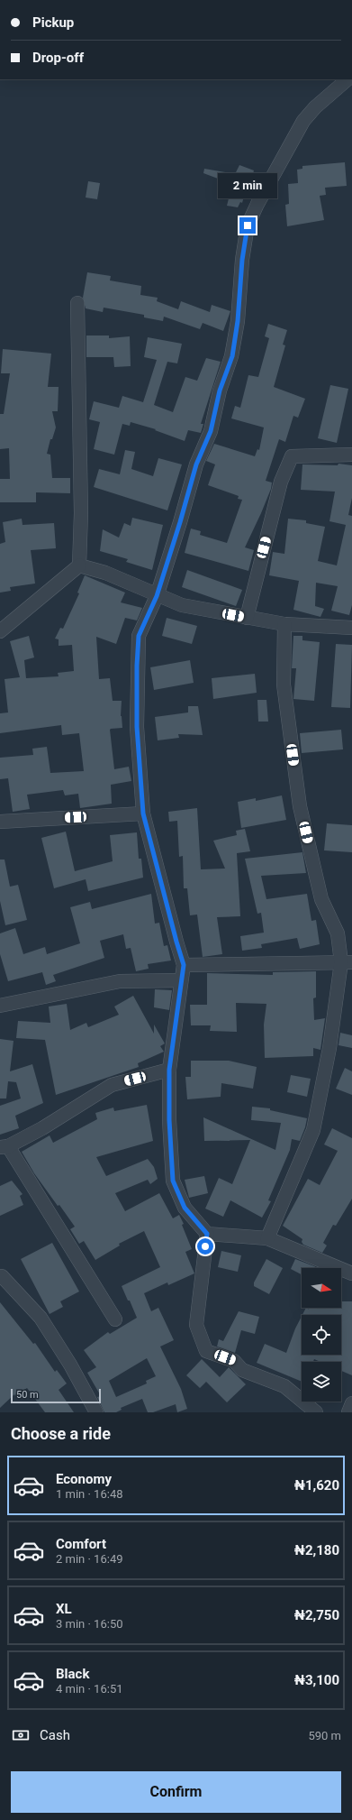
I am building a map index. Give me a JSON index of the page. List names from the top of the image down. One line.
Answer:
{"scale_bar":"50 m","north":"right","page":{"banner":["Pickup","Drop-off"],"bubble":"2 min","scale":"50 m","heading":"Choose a ride","list":[{"name":"Economy","note":"1 min · 16:48","value":"₦1,620"},{"name":"Comfort","note":"2 min · 16:49","value":"₦2,180"},{"name":"XL","note":"3 min · 16:50","value":"₦2,750"},{"name":"Black","note":"4 min · 16:51","value":"₦3,100"}],"pay":["Cash","590 m"],"buttons":"Confirm"}}
